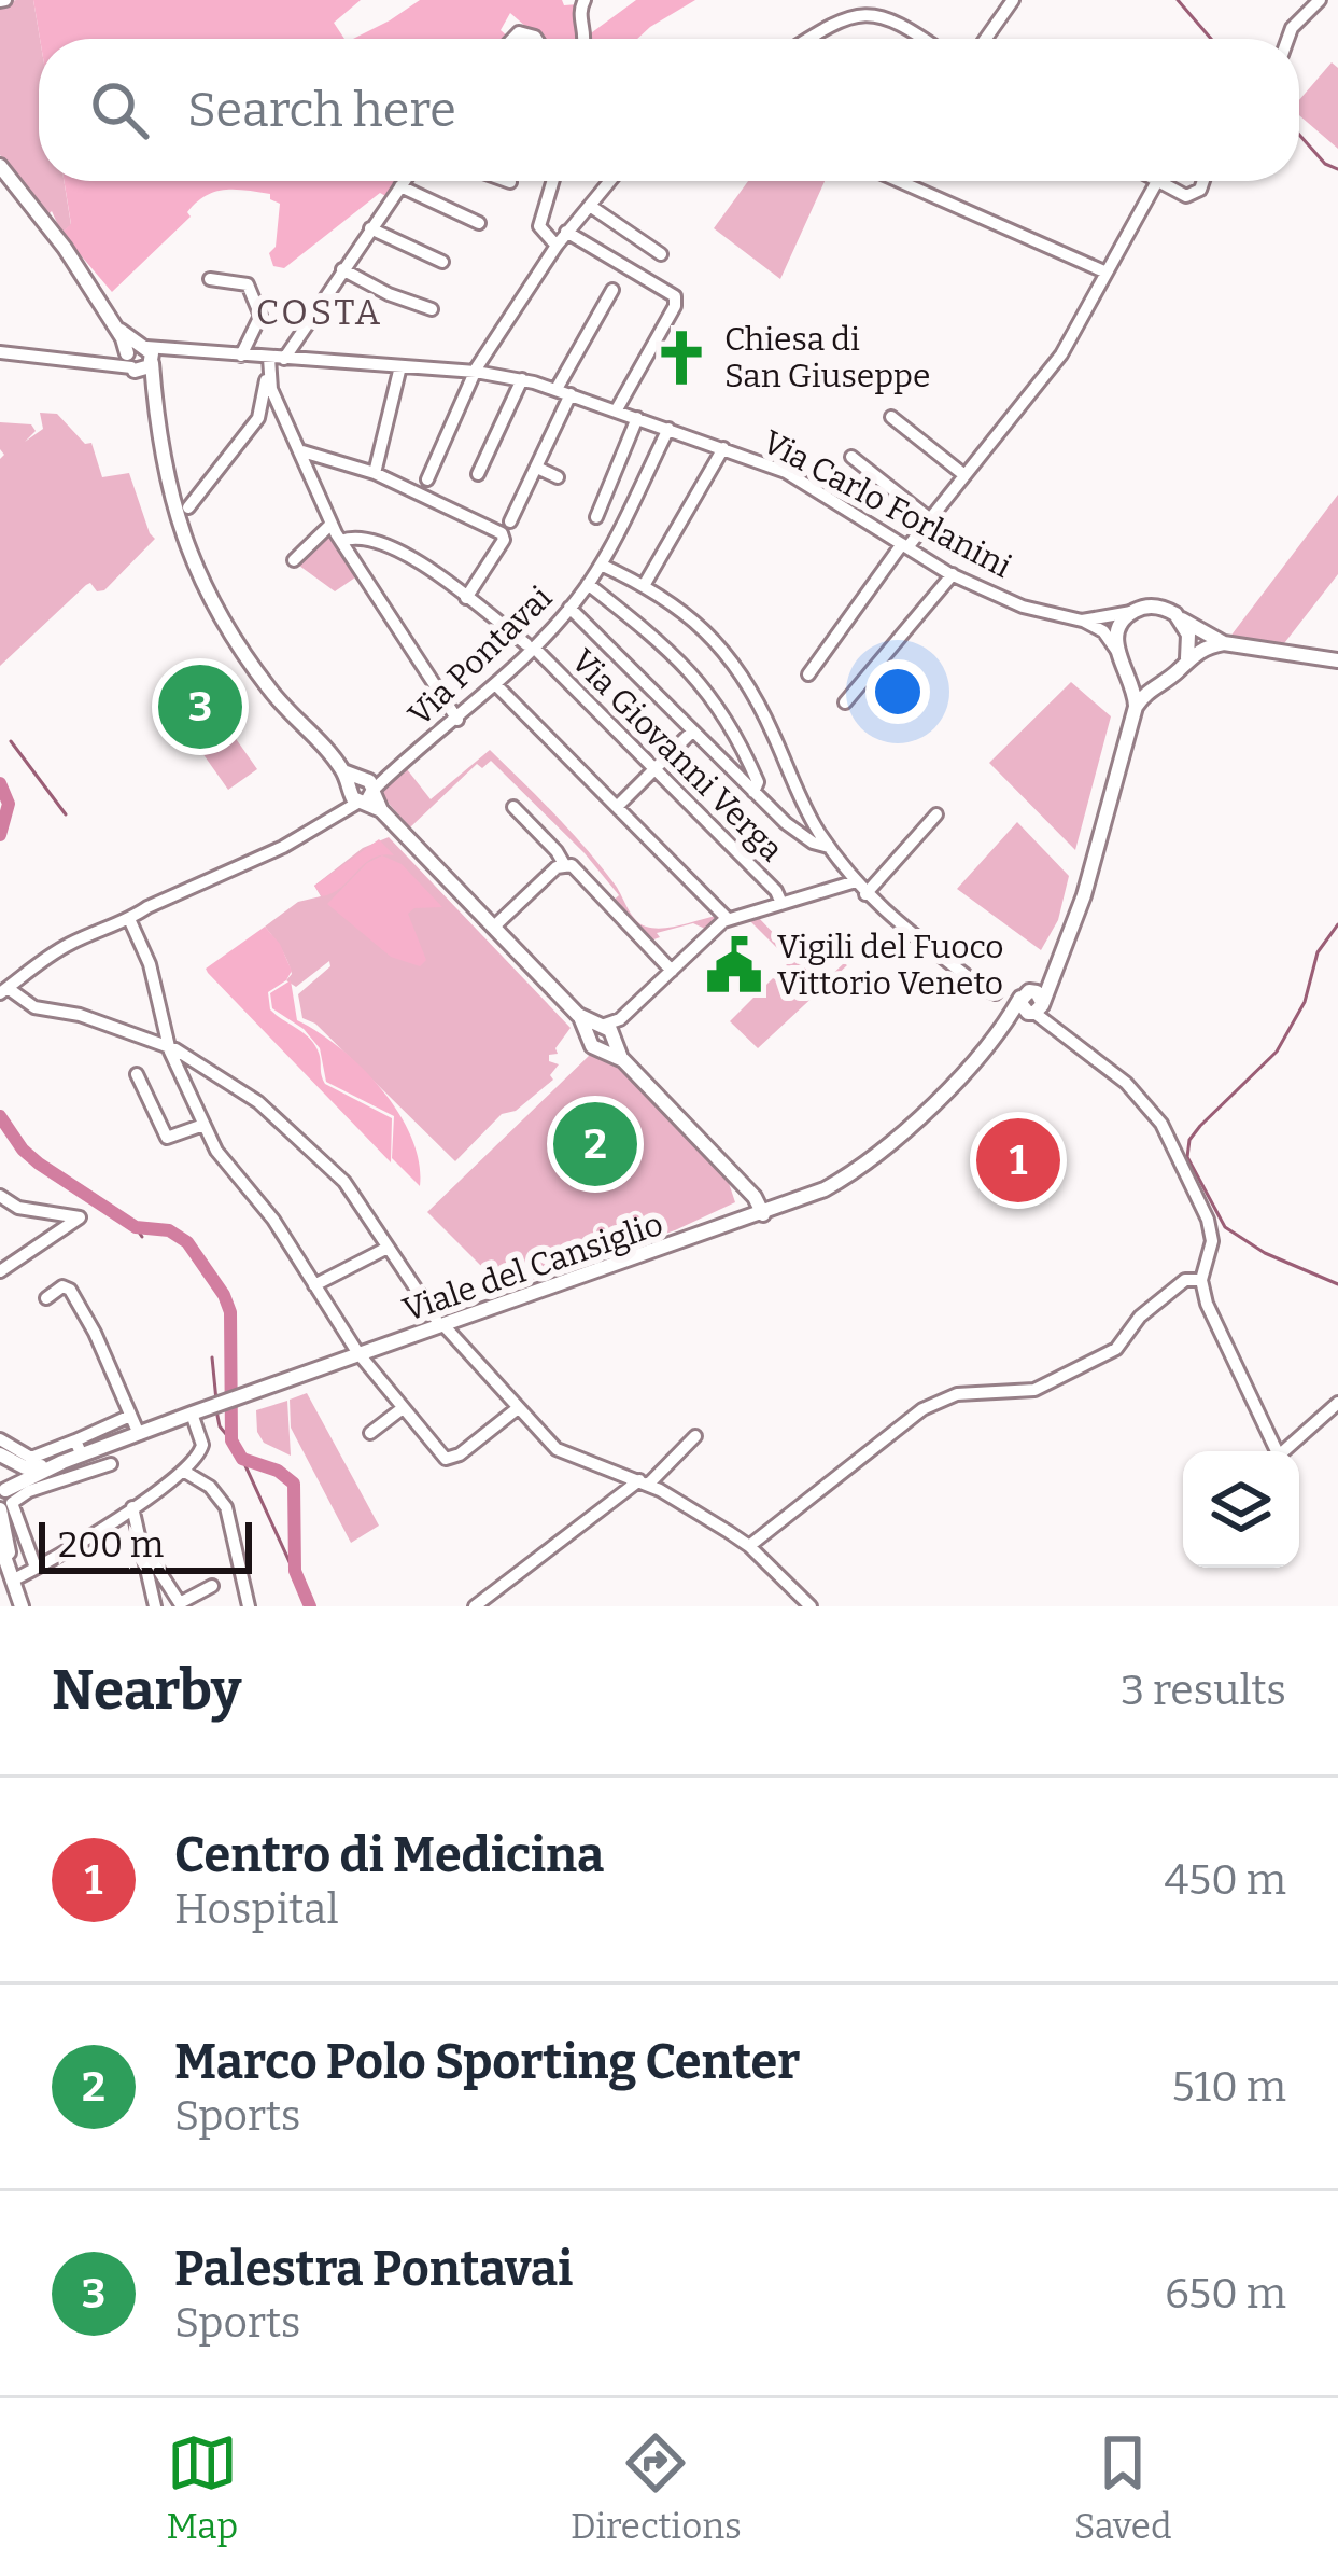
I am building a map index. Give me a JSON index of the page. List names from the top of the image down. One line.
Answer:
{"streets":{"main road":["Viale del Cansiglio"],"street":["Via Carlo Forlanini","Via Pontavai","Via Giovanni Verga"]},"crossings":[["Via Carlo Forlanini","Via Pontavai"],["Via Carlo Forlanini","Viale del Cansiglio"],["Via Pontavai","Via Giovanni Verga"]],"districts":["COSTA"],"places":{"church":["Chiesa di San Giuseppe"],"public building":["Vigili del Fuoco Vittorio Veneto"]},"scale_bar":"200 m","page":{"search":"Search here","pins":["3","2","1"],"scale":"200 m","heading":["Nearby","3 results"],"list":[{"mark":"1","name":"Centro di Medicina","note":"Hospital","value":"450 m"},{"mark":"2","name":"Marco Polo Sporting Center","note":"Sports","value":"510 m"},{"mark":"3","name":"Palestra Pontavai","note":"Sports","value":"650 m"}],"nav":["Map","Directions","Saved"]}}
